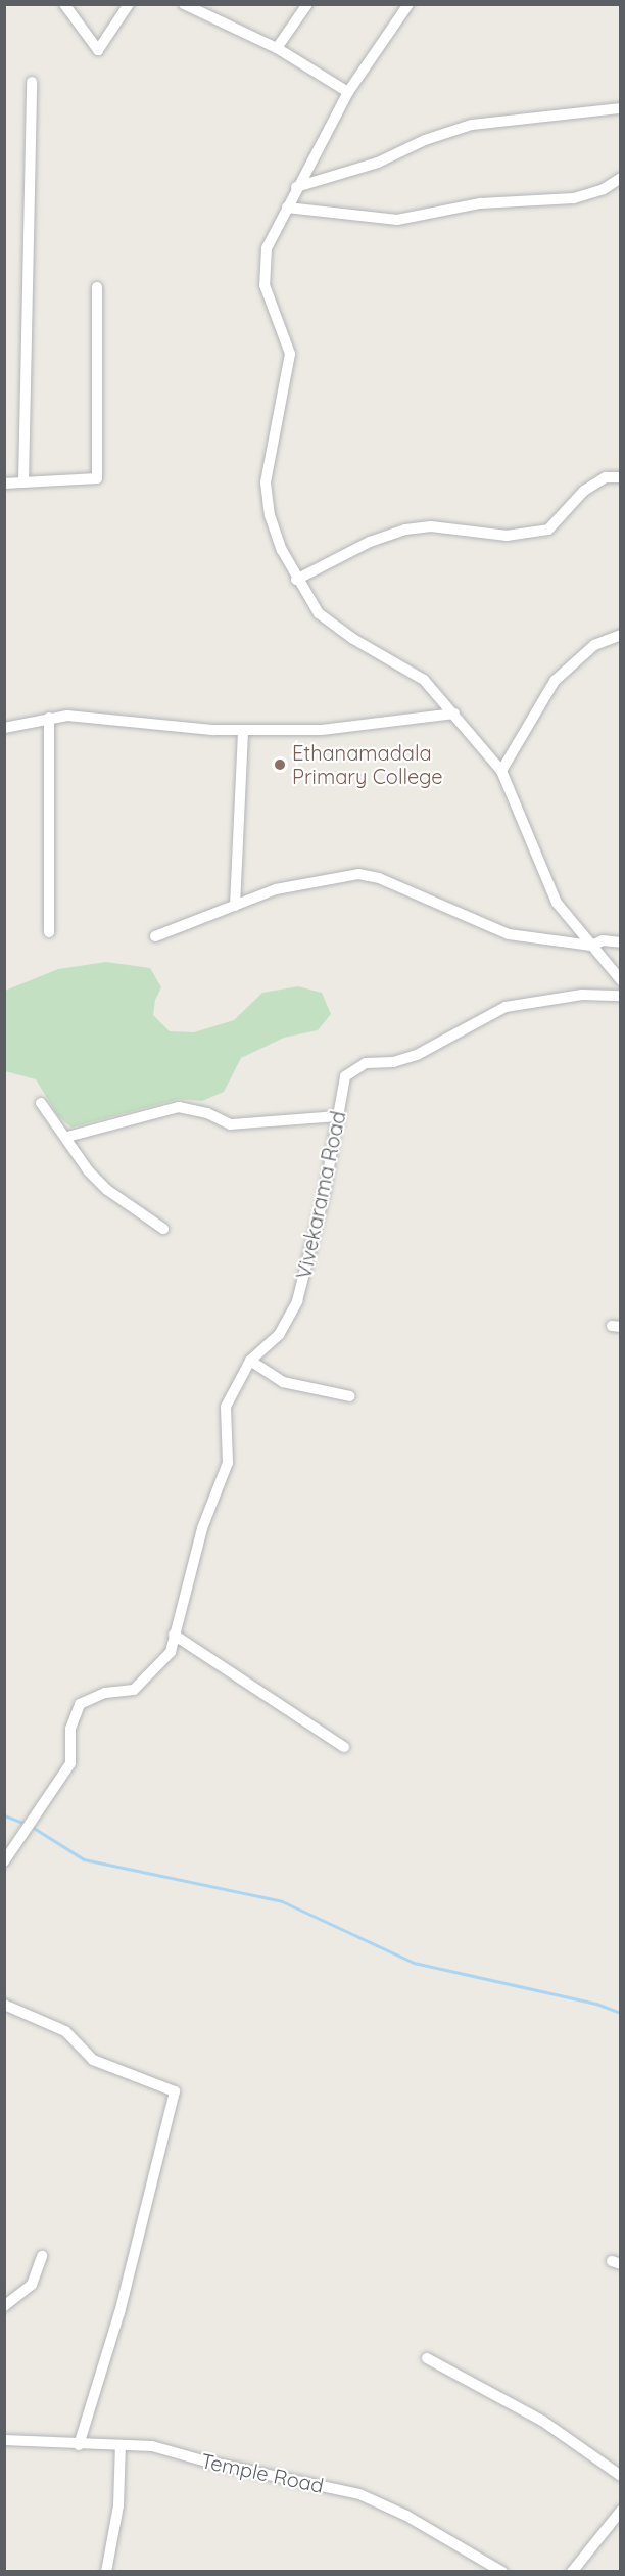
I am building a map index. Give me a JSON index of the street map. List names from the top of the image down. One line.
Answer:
{"streets":{"street":["Vivekarama Road","Temple Road"]},"places":["Ethanamadala Primary College"]}
